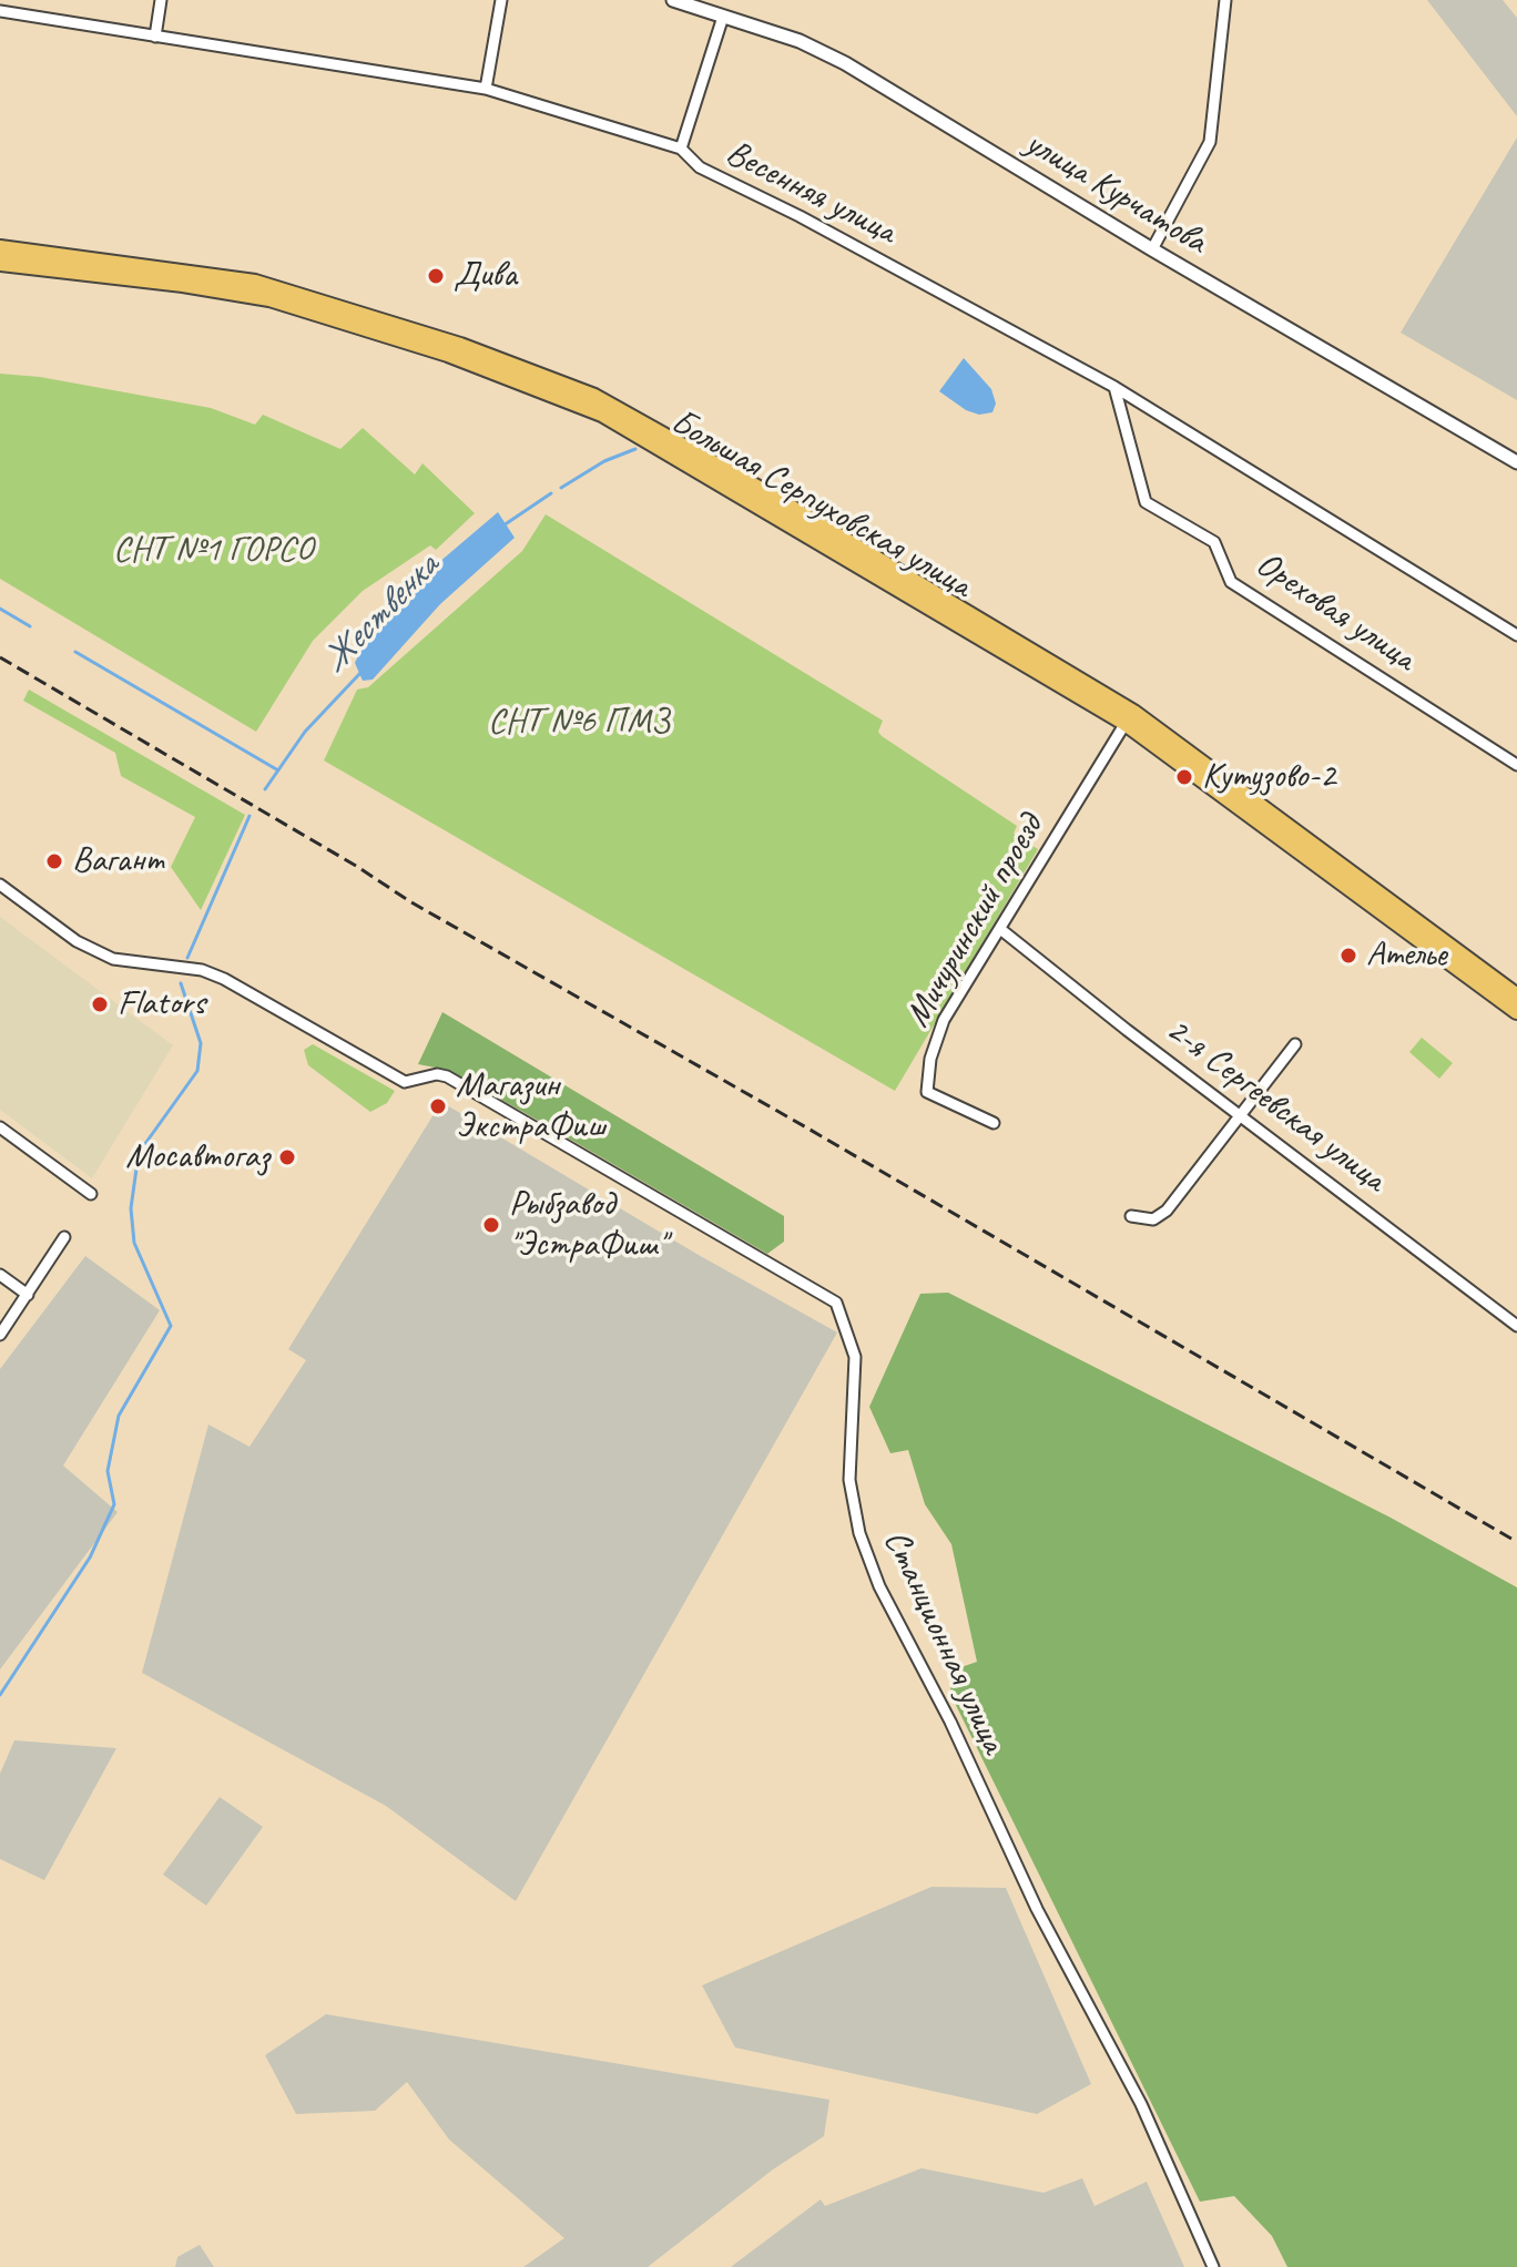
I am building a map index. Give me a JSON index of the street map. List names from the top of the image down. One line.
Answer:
{"streets":{"main road":["Большая Серпуховская улица"],"street":["Весенняя улица","улица Курчатова","Ореховая улица","Мичуринский проезд","2-я Сергеевская улица","Станционная улица"]},"crossings":[["Весенняя улица","Ореховая улица"],["Большая Серпуховская улица","Мичуринский проезд"],["Мичуринский проезд","2-я Сергеевская улица"]],"water":["Жественка"],"parks":["СНТ №1 ГОРСО","СНТ №6 ПМЗ"],"places":["Дива","Кутузово-2","Вагант","Ателье","Flators","Магазин ЭкстраФиш","Мосавтогаз","Рыбзавод \"ЭстраФиш\""]}
